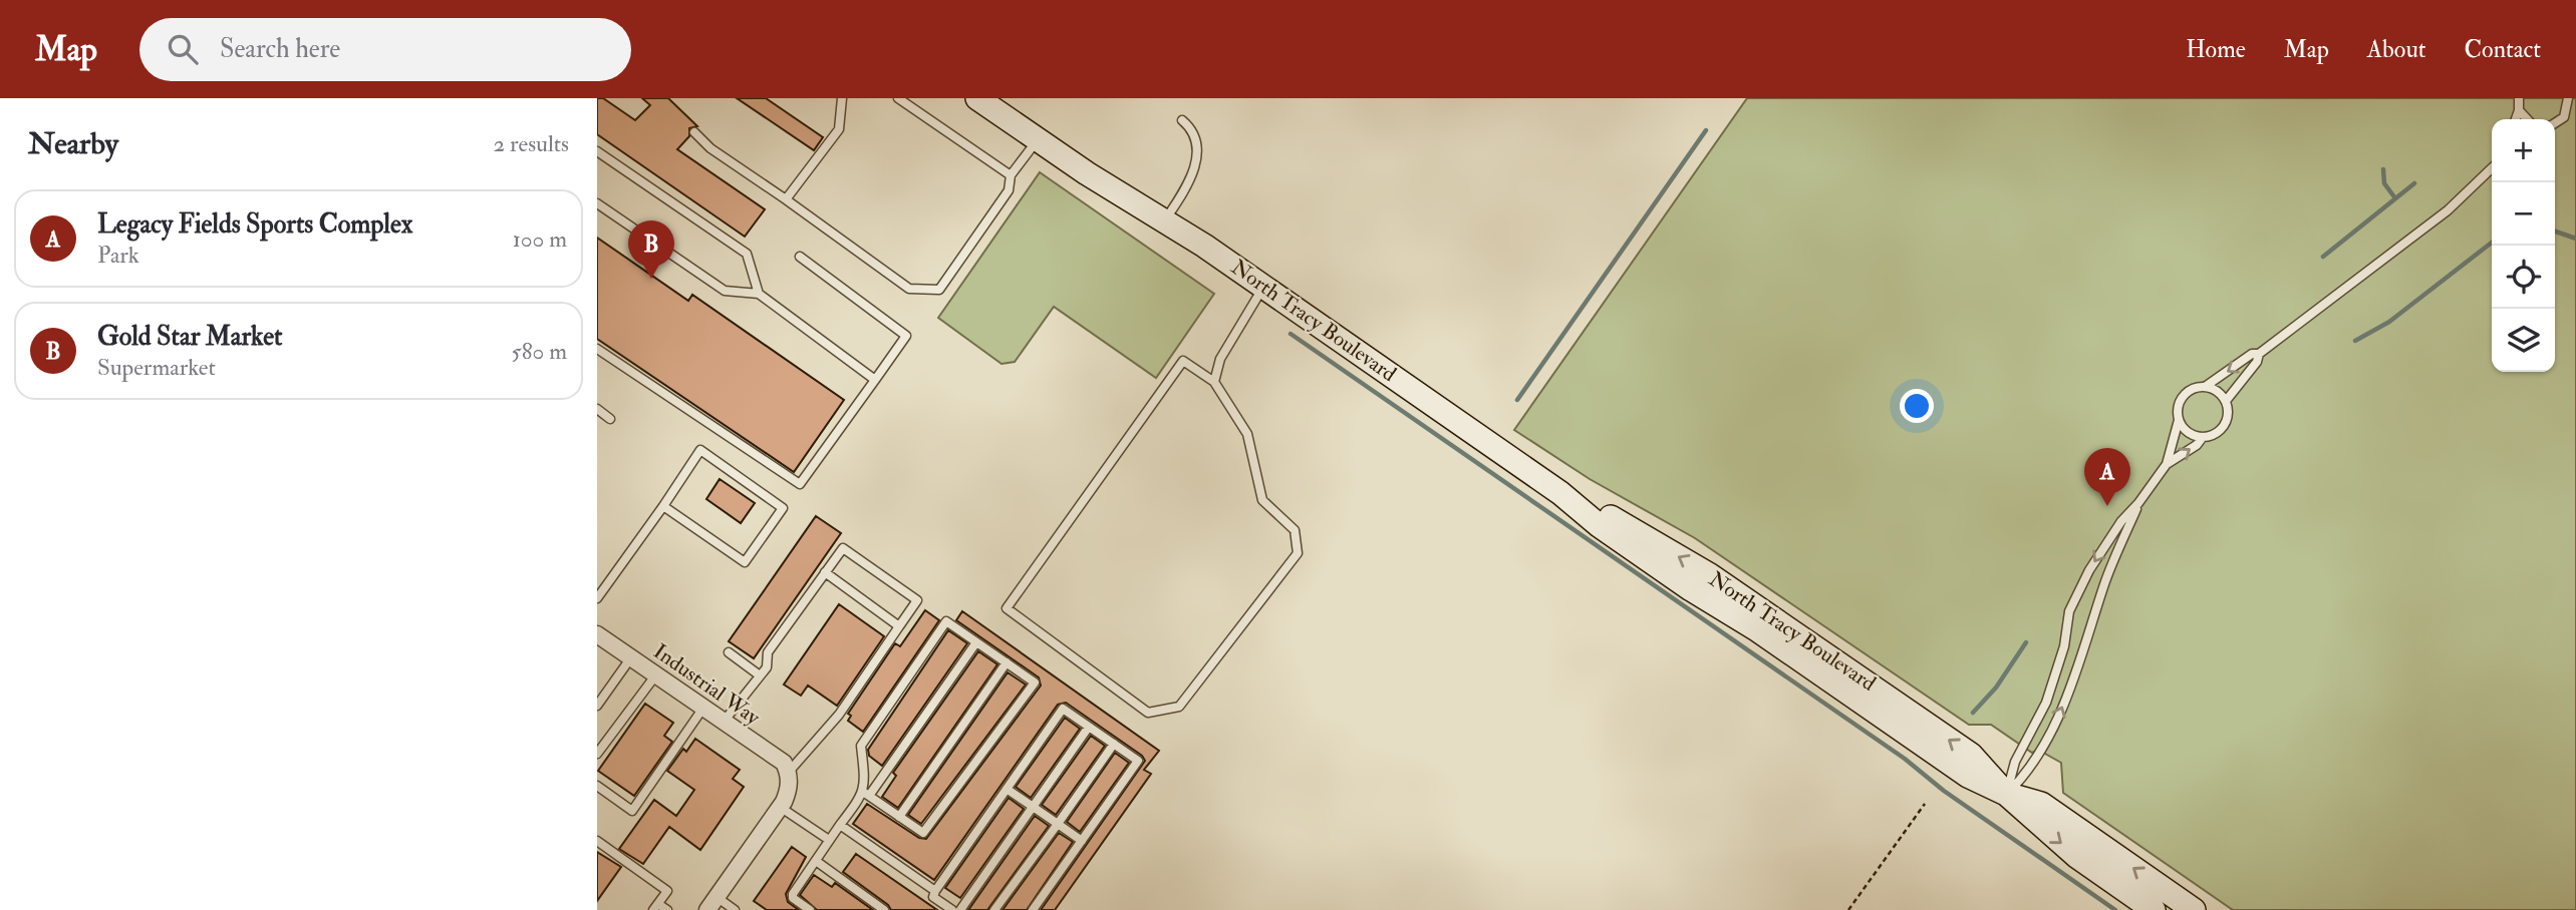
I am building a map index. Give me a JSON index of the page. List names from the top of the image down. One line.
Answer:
{"streets":{"main road":["North Tracy Boulevard"],"street":["Industrial Way"]},"page":{"header":"Map","search":"Search here","nav":["Home","Map","About","Contact"],"heading":["Nearby","2 results"],"map_buttons":["+","−"],"list":[{"mark":"A","name":"Legacy Fields Sports Complex","note":"Park","value":"100 m"},{"mark":"B","name":"Gold Star Market","note":"Supermarket","value":"580 m"}],"pins":["B","A"]}}
